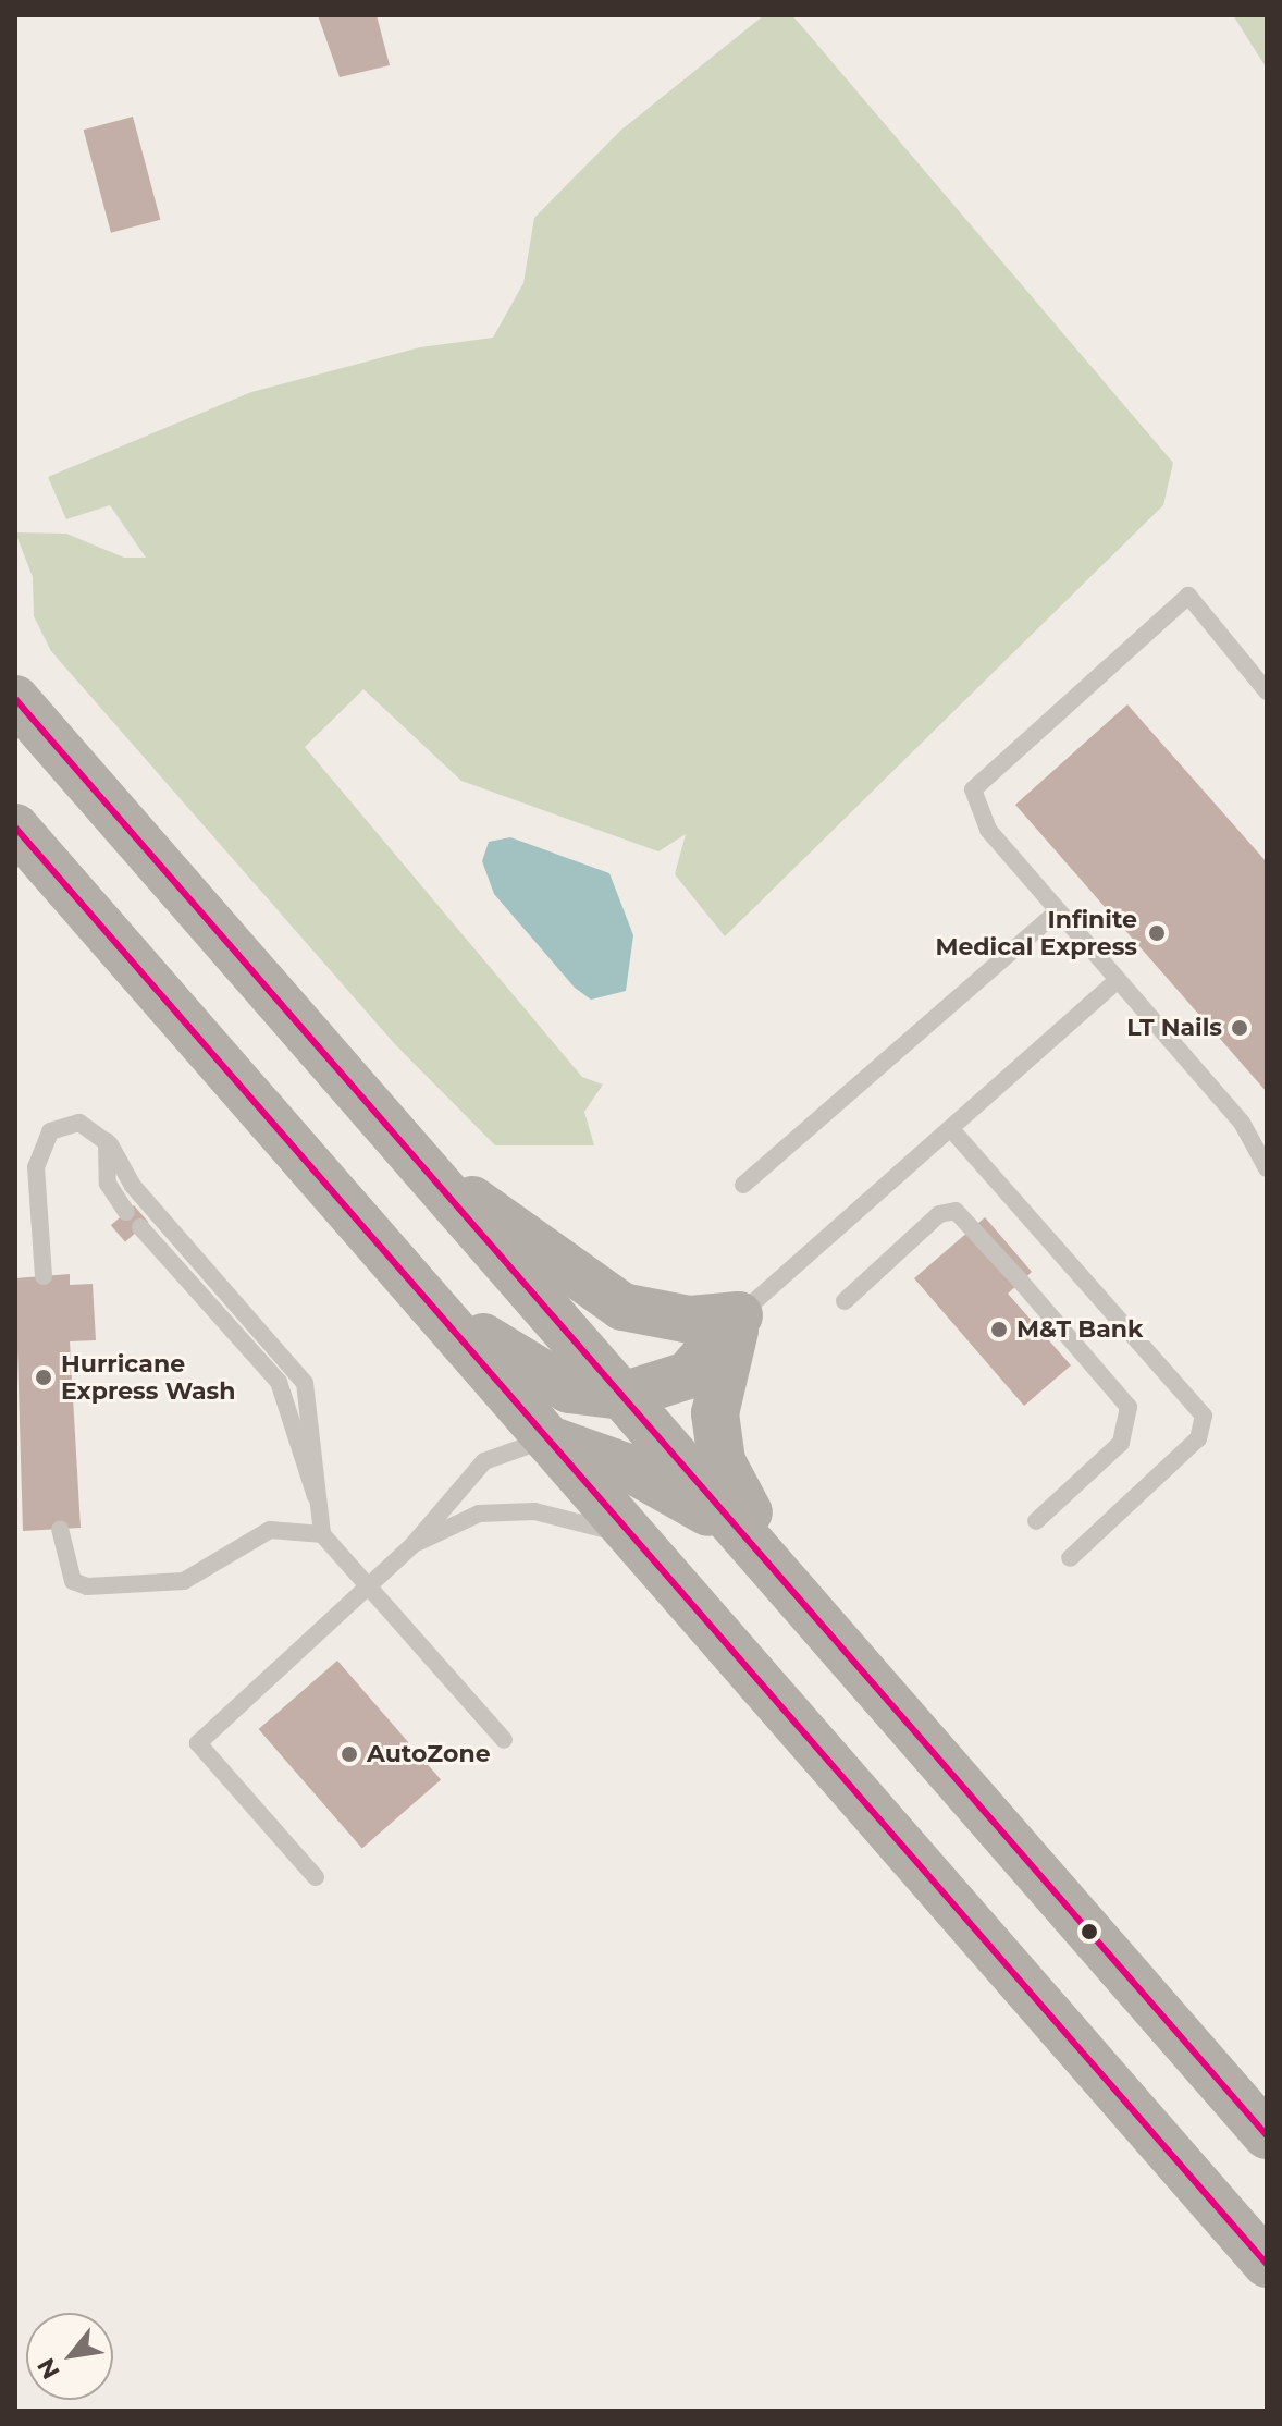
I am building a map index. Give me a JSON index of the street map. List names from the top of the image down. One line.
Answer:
{"places":["Infinite Medical Express","LT Nails","M&T Bank","Hurricane Express Wash","AutoZone"],"north":"bottom left"}
